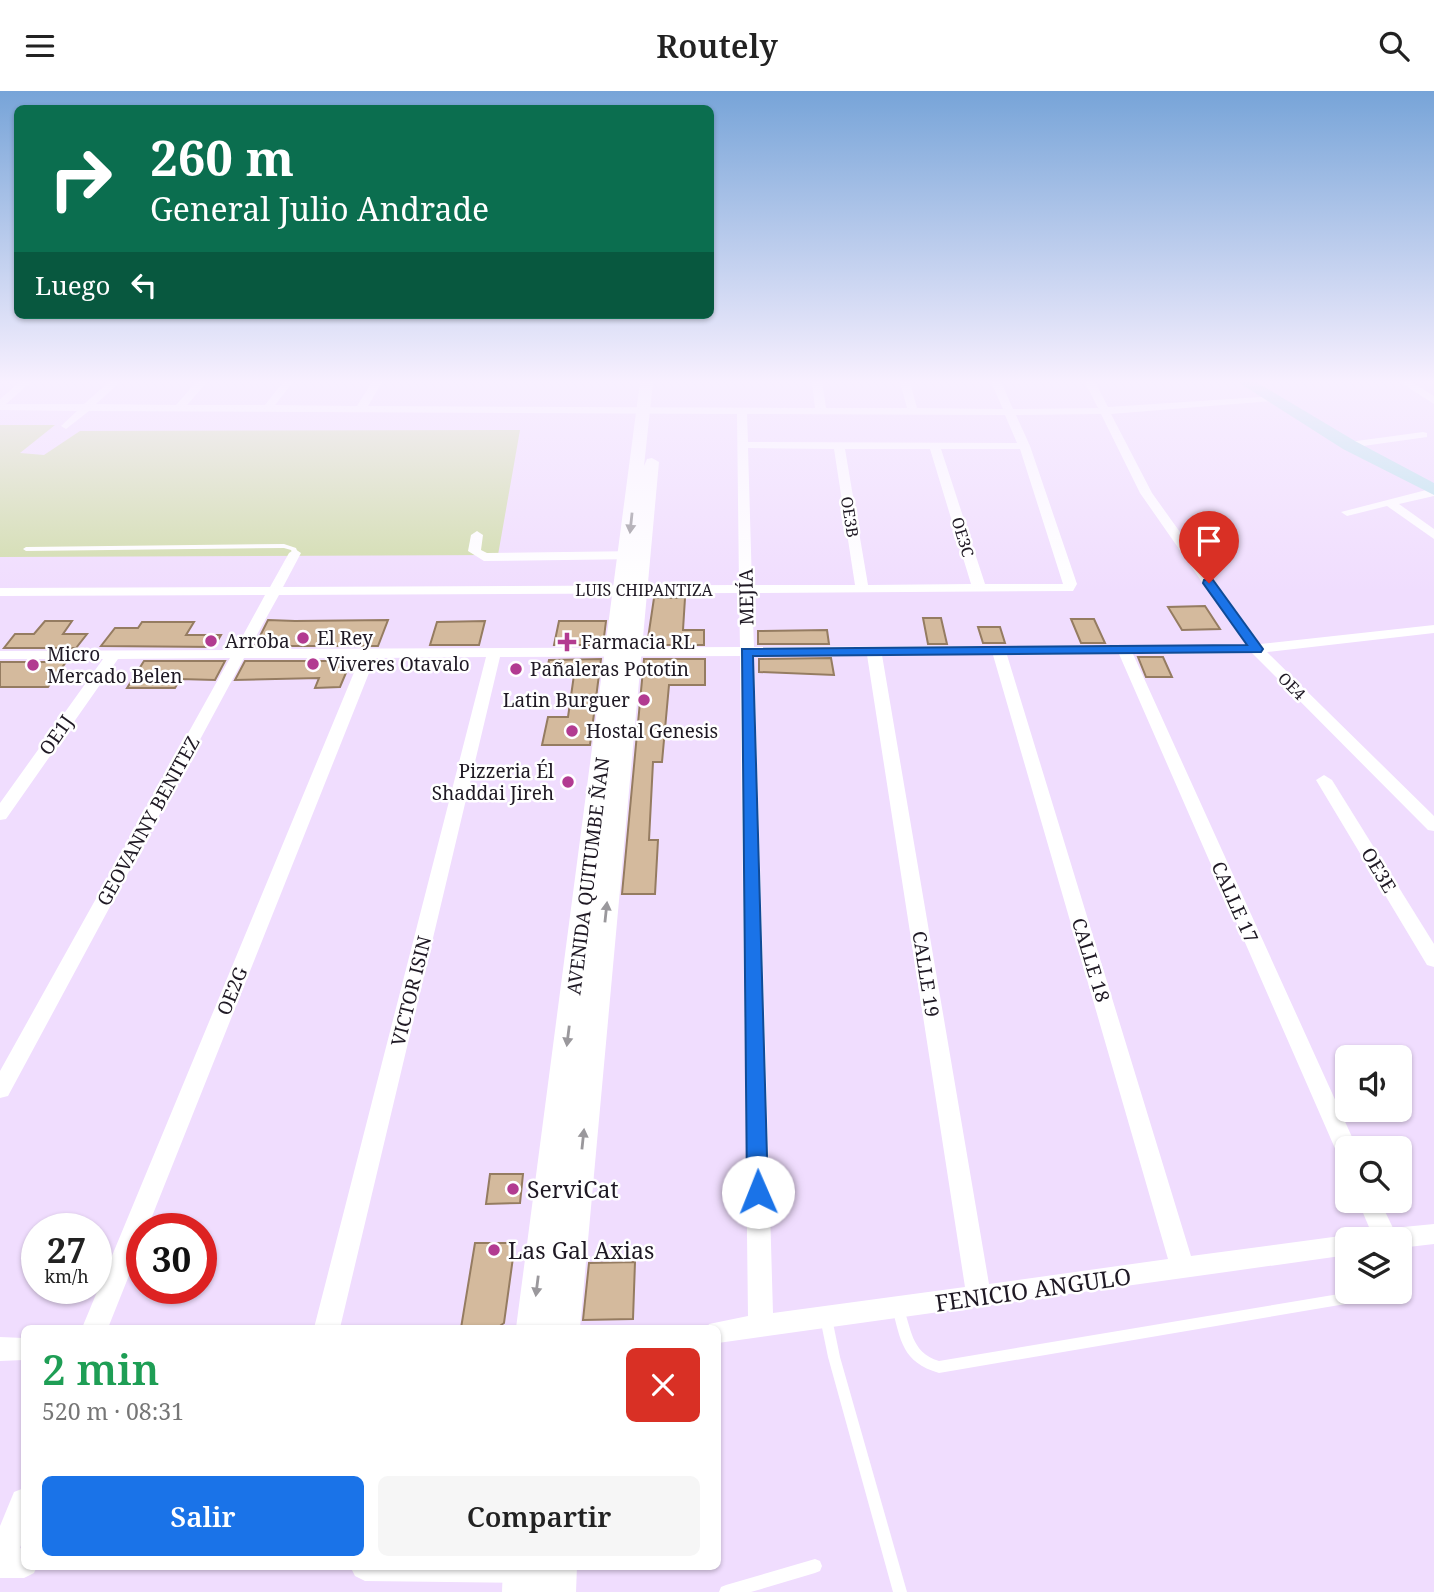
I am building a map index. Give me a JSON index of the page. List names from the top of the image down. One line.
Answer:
{"streets":{"street":["OE3B","OE3C","LUIS CHIPANTIZA","MEJÍA","OE4","OE1J","GEOVANNY BENITEZ","OE3E","AVENIDA QUITUMBE ÑAN","CALLE 17","CALLE 18","CALLE 19","OE2G","VICTOR ISIN","FENICIO ANGULO"]},"crossings":[["OE3B","LUIS CHIPANTIZA"],["OE3C","LUIS CHIPANTIZA"],["LUIS CHIPANTIZA","MEJÍA"],["LUIS CHIPANTIZA","GEOVANNY BENITEZ"],["LUIS CHIPANTIZA","AVENIDA QUITUMBE ÑAN"],["MEJÍA","FENICIO ANGULO"],["CALLE 18","FENICIO ANGULO"],["CALLE 19","FENICIO ANGULO"]],"places":{"other":["El Rey","Arroba","Viveres Otavalo","Micro Mercado Belen","Pañaleras Pototin","Latin Burguer","Hostal Genesis","Pizzeria Él Shaddai Jireh","ServiCat","Las Gal Axias"],"health":["Farmacia RL"]},"page":{"header":"Routely","turn":["260 m","General Julio Andrade"],"then":"Luego","speed":"27 km/h","limit":"30","heading":["2 min","520 m · 08:31"],"buttons":["Salir","Compartir"]}}
